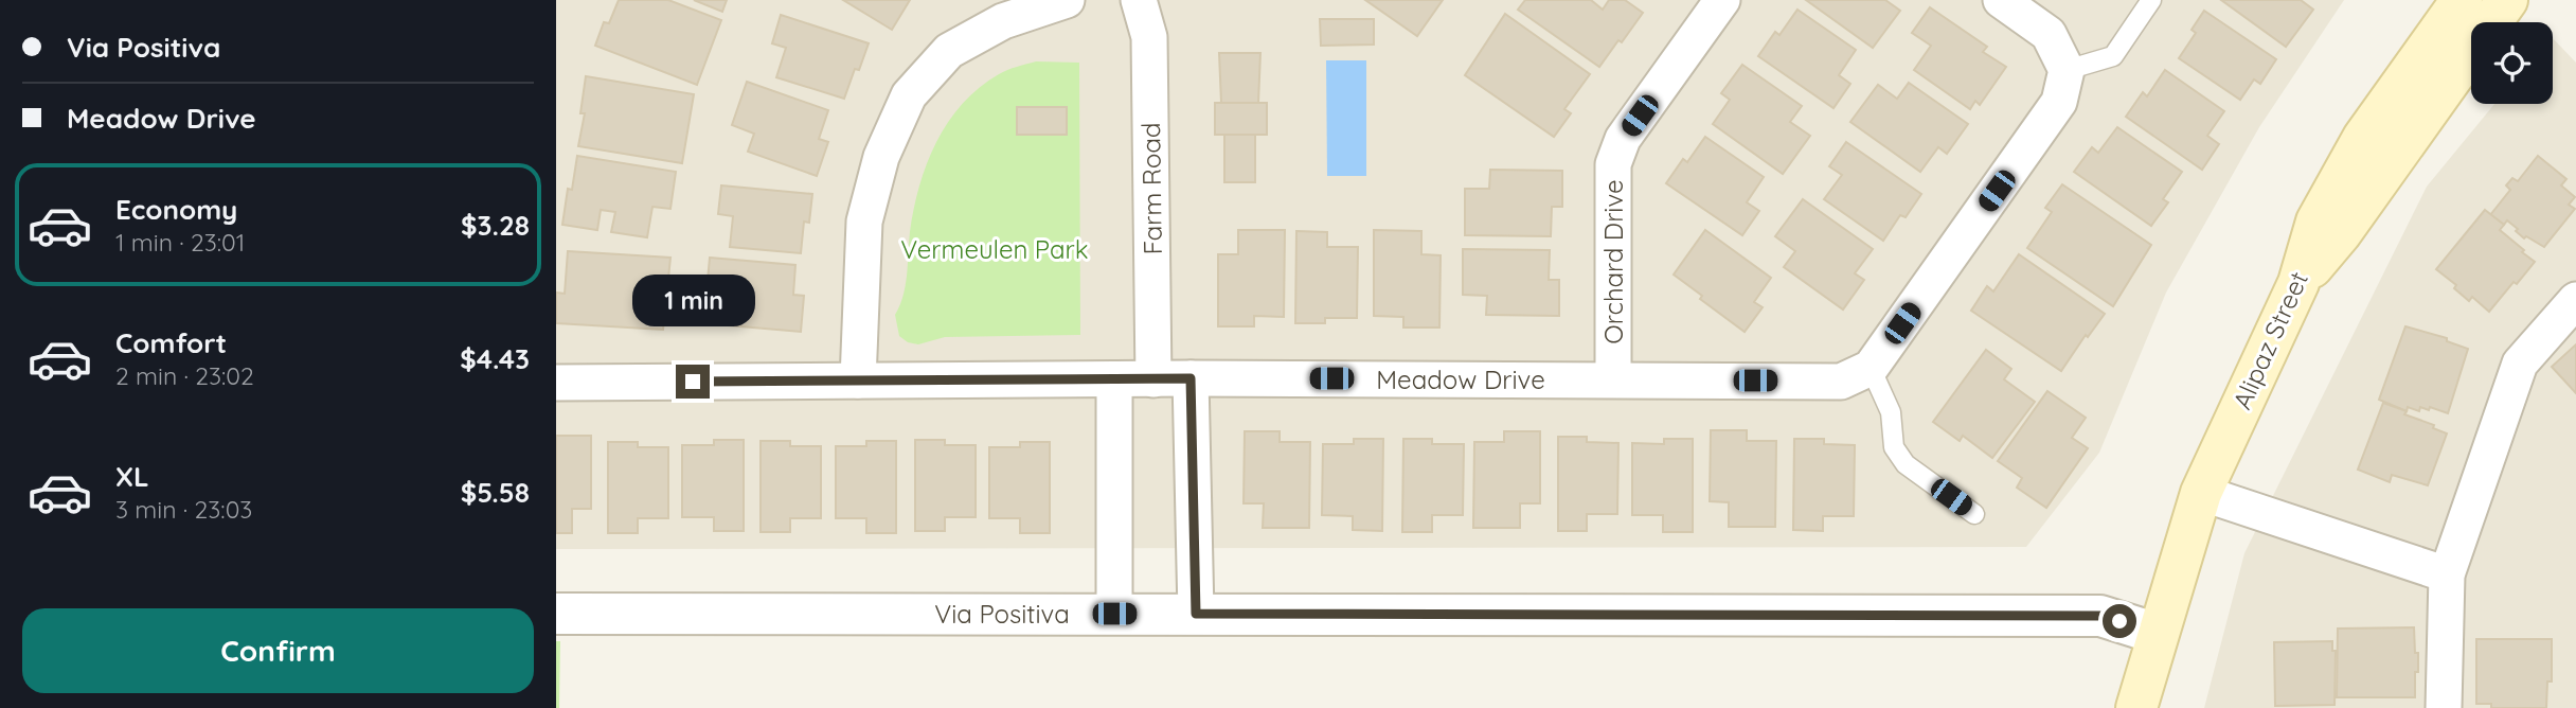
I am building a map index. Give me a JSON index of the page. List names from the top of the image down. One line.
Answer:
{"streets":{"main road":["Alipaz Street"],"street":["Farm Road","Orchard Drive","Meadow Drive","Via Positiva"]},"crossings":[["Farm Road","Meadow Drive"],["Orchard Drive","Meadow Drive"],["Alipaz Street","Via Positiva"]],"parks":["Vermeulen Park"],"page":{"banner":["Via Positiva","Meadow Drive"],"list":[{"name":"Economy","note":"1 min · 23:01","value":"$3.28"},{"name":"Comfort","note":"2 min · 23:02","value":"$4.43"},{"name":"XL","note":"3 min · 23:03","value":"$5.58"}],"bubble":"1 min","buttons":"Confirm"}}
